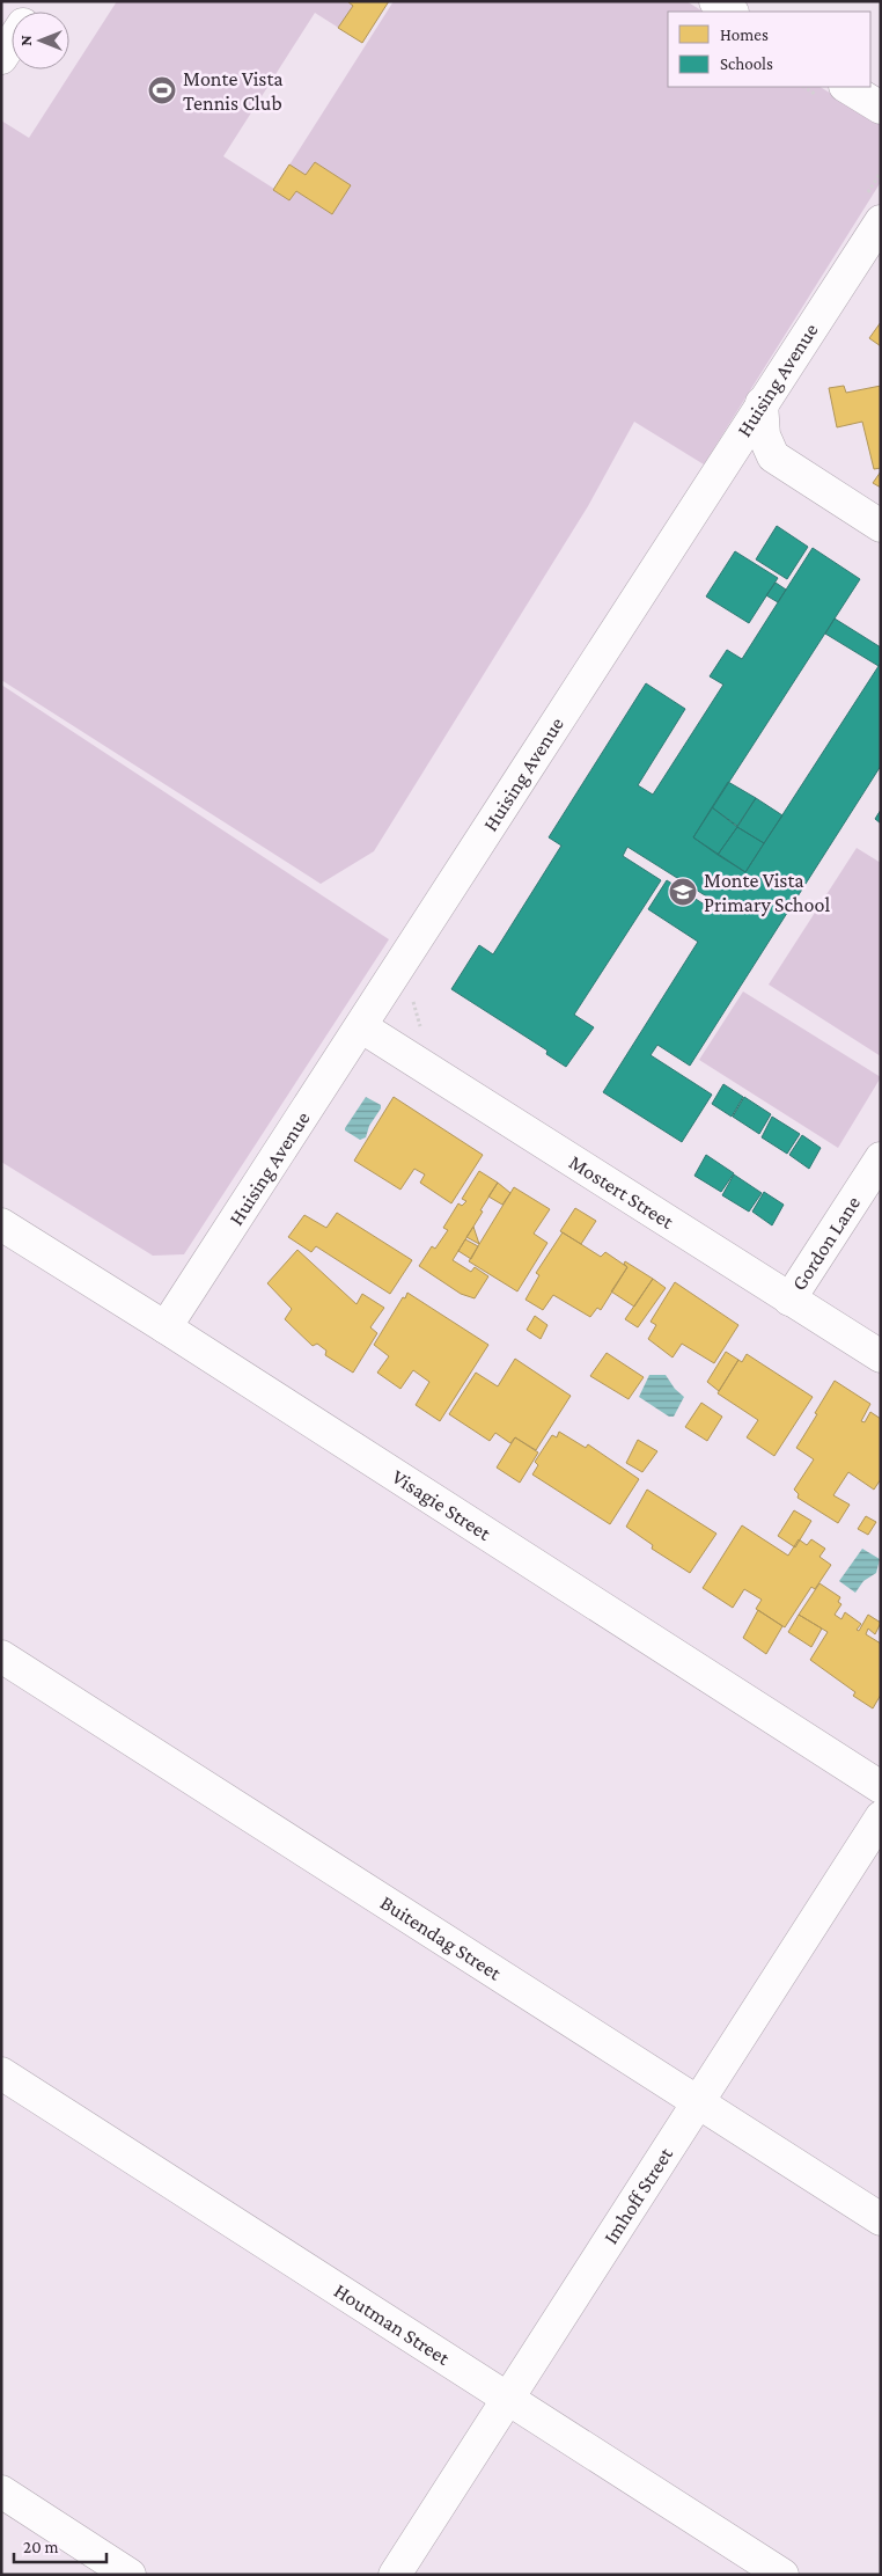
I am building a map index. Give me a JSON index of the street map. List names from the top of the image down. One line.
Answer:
{"streets":{"street":["Huising Avenue","Mostert Street","Gordon Lane","Visagie Street","Buitendag Street","Imhoff Street","Houtman Street"]},"crossings":[["Huising Avenue","Mostert Street"],["Huising Avenue","Visagie Street"],["Mostert Street","Gordon Lane"],["Buitendag Street","Imhoff Street"],["Imhoff Street","Houtman Street"]],"places":{"sports":["Monte Vista Tennis Club"],"school or university":["Monte Vista Primary School"]},"legend":["Homes","Schools"],"scale_bar":"20 m","north":"left"}
